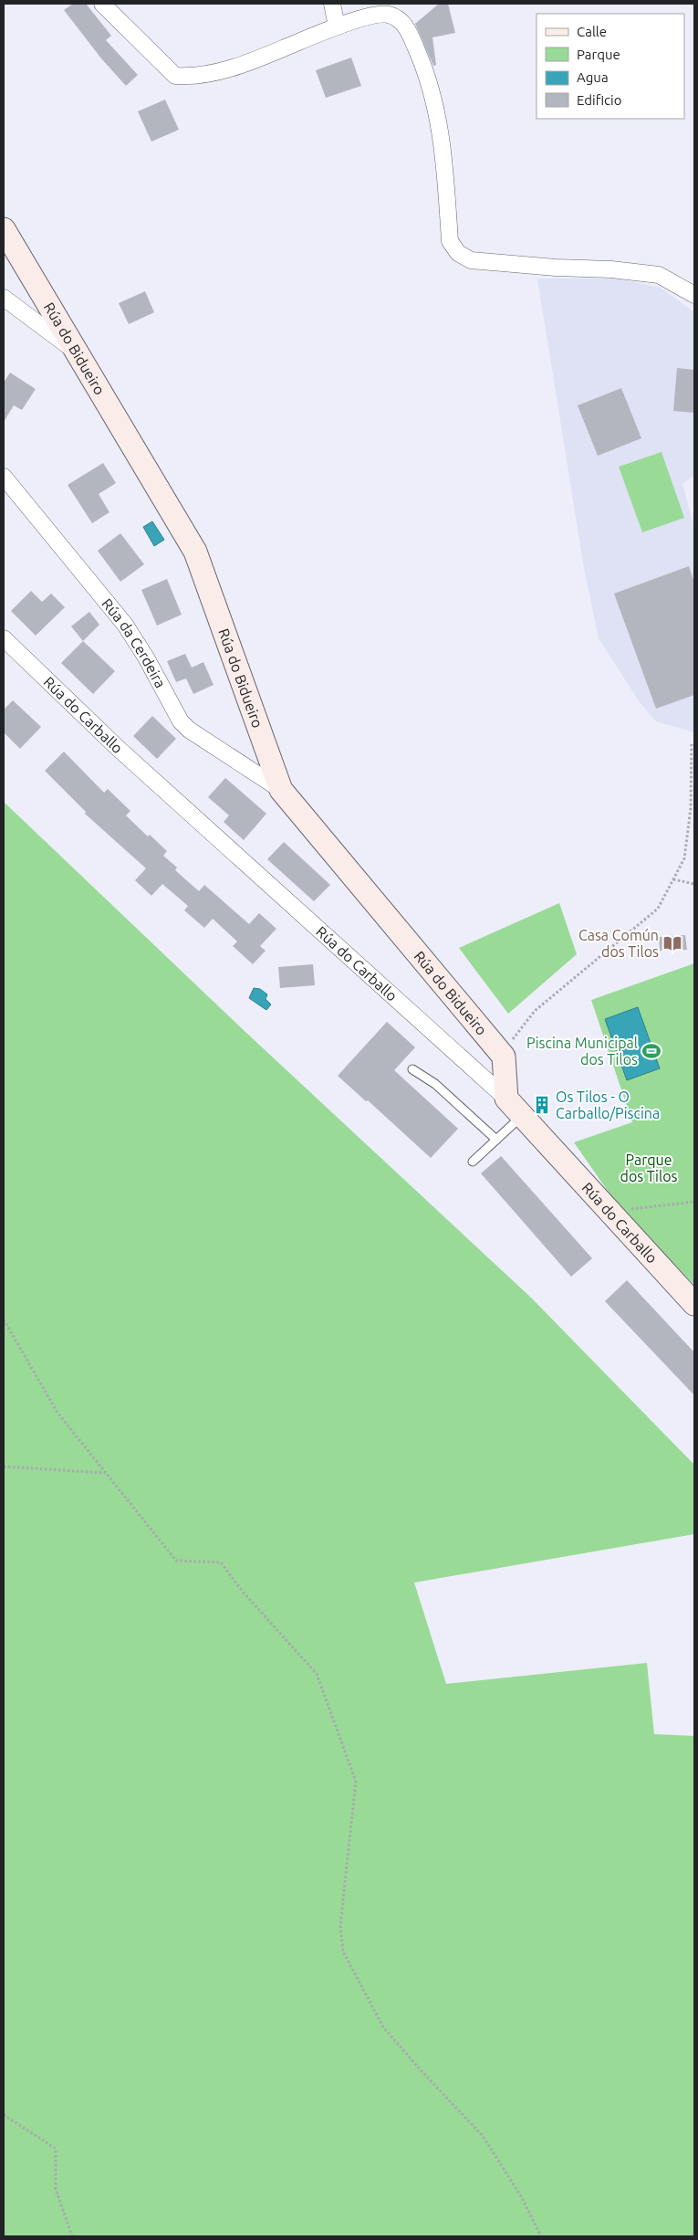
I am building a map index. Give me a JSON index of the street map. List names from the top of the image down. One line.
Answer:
{"streets":{"street":["Rúa do Bidueiro","Rúa da Cerdeira","Rúa do Carballo"]},"crossings":[["Rúa do Bidueiro","Rúa da Cerdeira"],["Rúa do Bidueiro","Rúa do Carballo"]],"parks":["Parque dos Tilos"],"places":{"library":["Casa Común dos Tilos"],"sports":["Piscina Municipal dos Tilos"],"building":["Os Tilos - O Carballo/Piscina"]},"legend":["Calle","Parque","Agua","Edificio"]}
